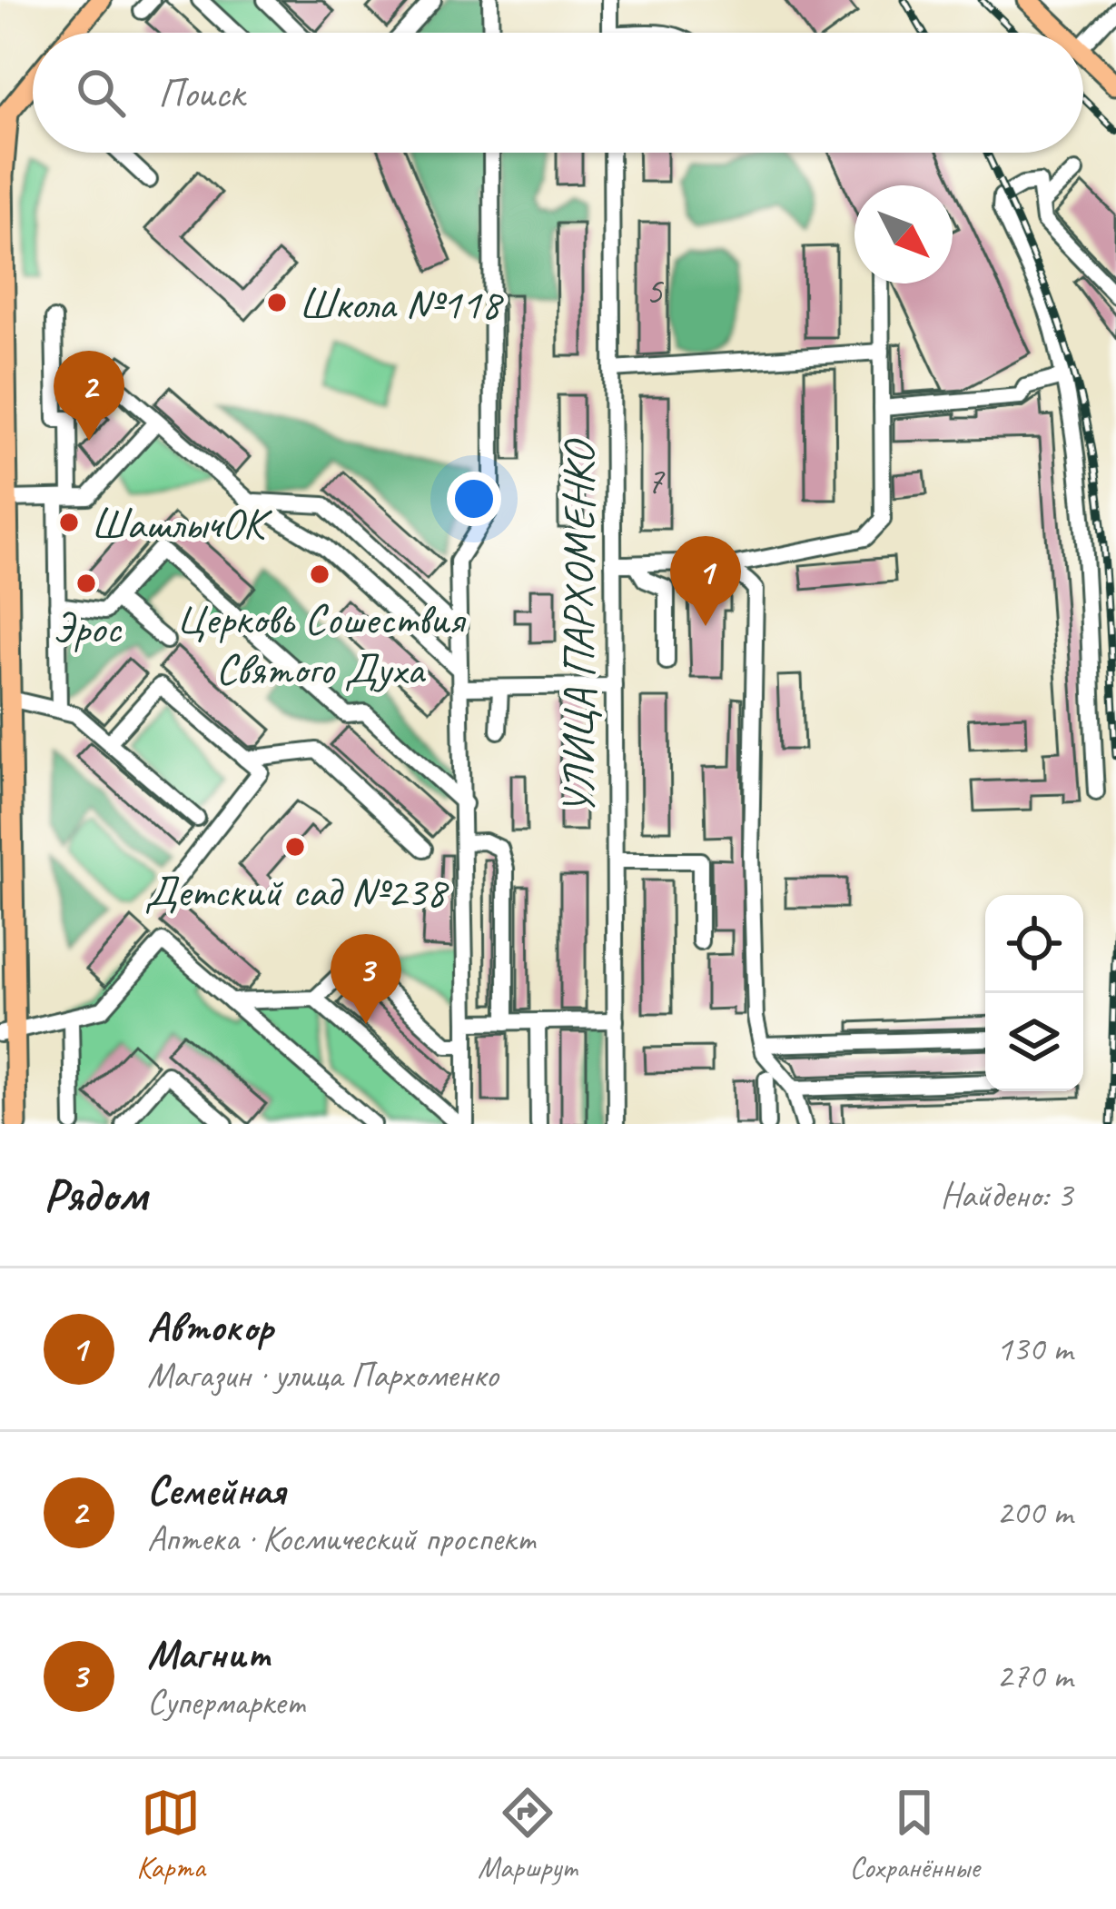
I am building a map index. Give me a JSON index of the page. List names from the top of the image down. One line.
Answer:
{"streets":{"street":["УЛИЦА ПАРХОМЕНКО"]},"places":["Школа №118","ШашлычОК","Церковь Сошествия Святого Духа","Эрос","Детский сад №238"],"house_numbers":["5","7"],"north":"bottom right","page":{"search":"Поиск","pins":["2","1","3"],"heading":["Рядом","Найдено: 3"],"list":[{"mark":"1","name":"Автокор","note":"Магазин · улица Пархоменко","value":"130 m"},{"mark":"2","name":"Семейная","note":"Аптека · Космический проспект","value":"200 m"},{"mark":"3","name":"Магнит","note":"Супермаркет","value":"270 m"}],"nav":["Карта","Маршрут","Сохранённые"]}}
